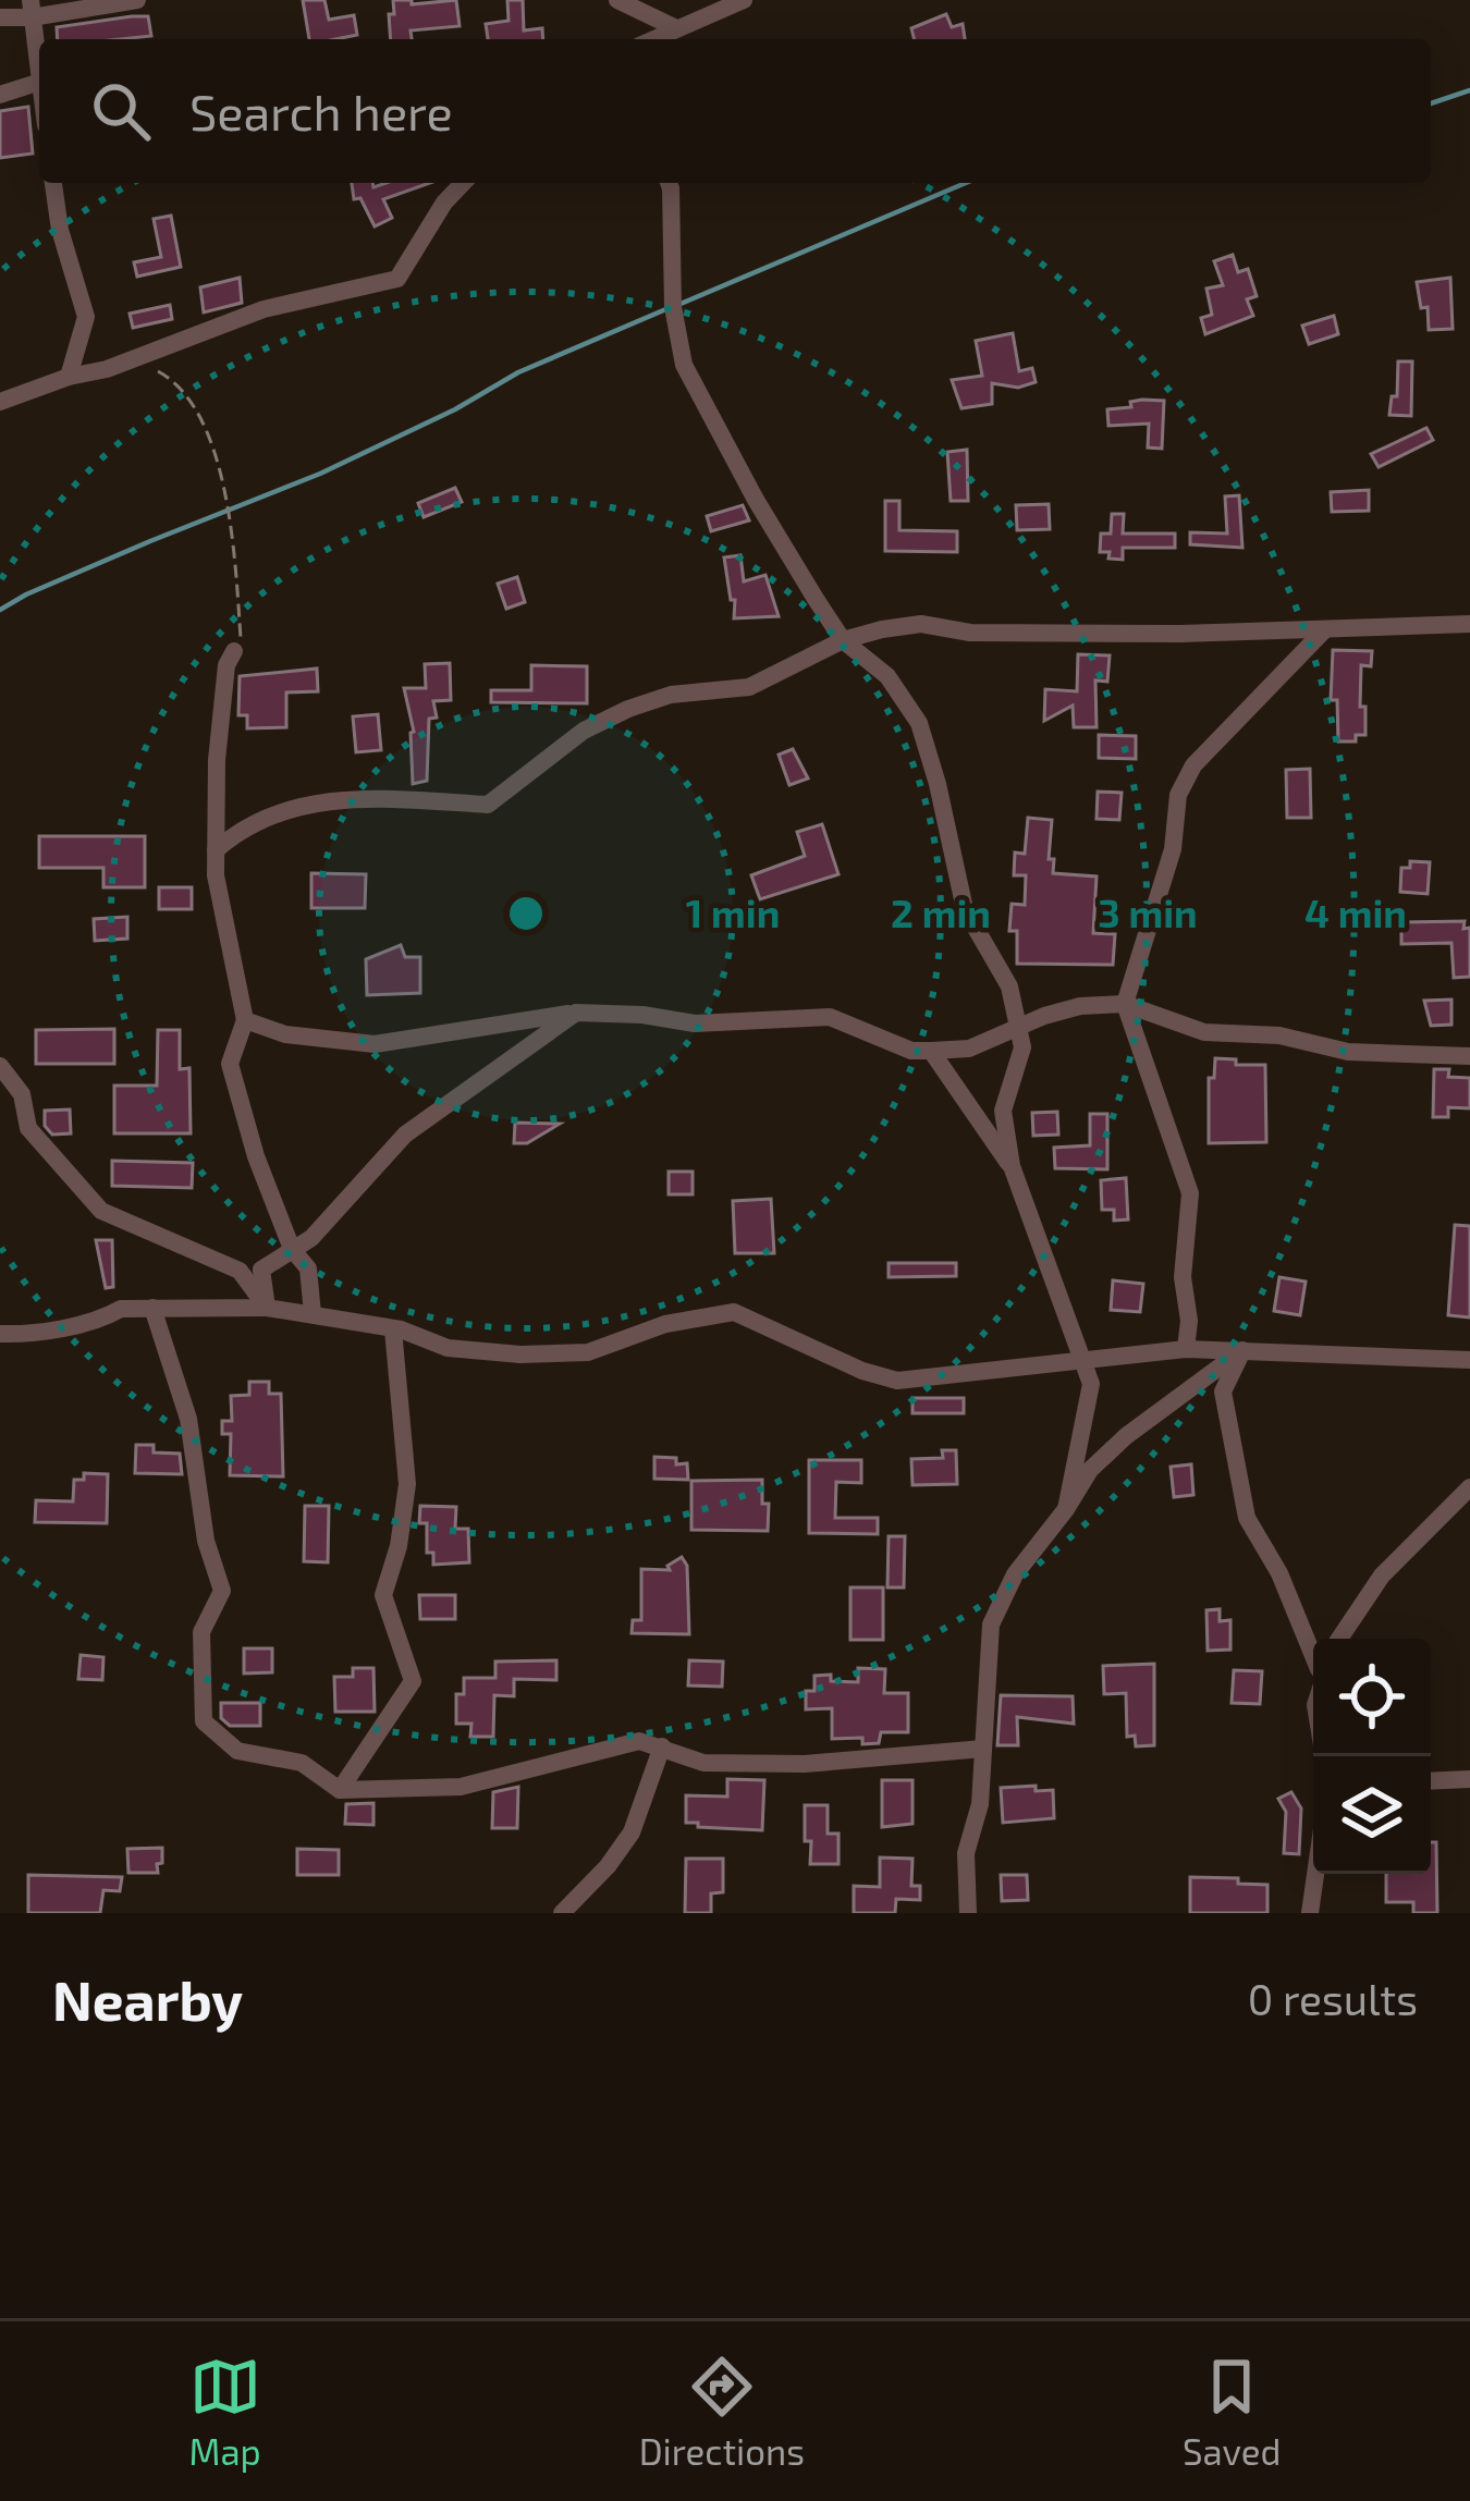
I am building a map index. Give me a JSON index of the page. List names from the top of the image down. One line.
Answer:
{"page":{"search":"Search here","heading":["Nearby","0 results"],"nav":["Map","Directions","Saved"]},"rings":["1 min","2 min","3 min","4 min"]}
